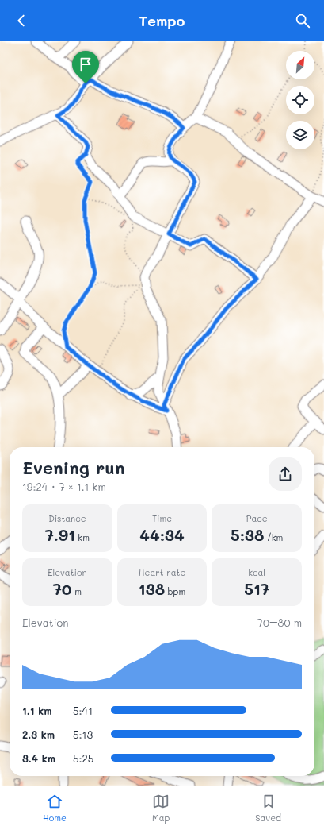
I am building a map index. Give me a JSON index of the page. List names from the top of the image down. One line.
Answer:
{"north":"top right","page":{"header":"Tempo","heading":["Evening run","19:24 · 7 × 1.1 km"],"stats":[["Distance","7.91 km"],["Time","44:34"],["Pace","5:38 /km"],["Elevation","70 m"],["Heart rate","138 bpm"],["kcal","517"]],"chart":["Elevation","70–80 m"],"list":[{"name":"1.1 km","note":"5:41"},{"name":"2.3 km","note":"5:13"},{"name":"3.4 km","note":"5:25"}],"tabs":["Home","Map","Saved"]}}
